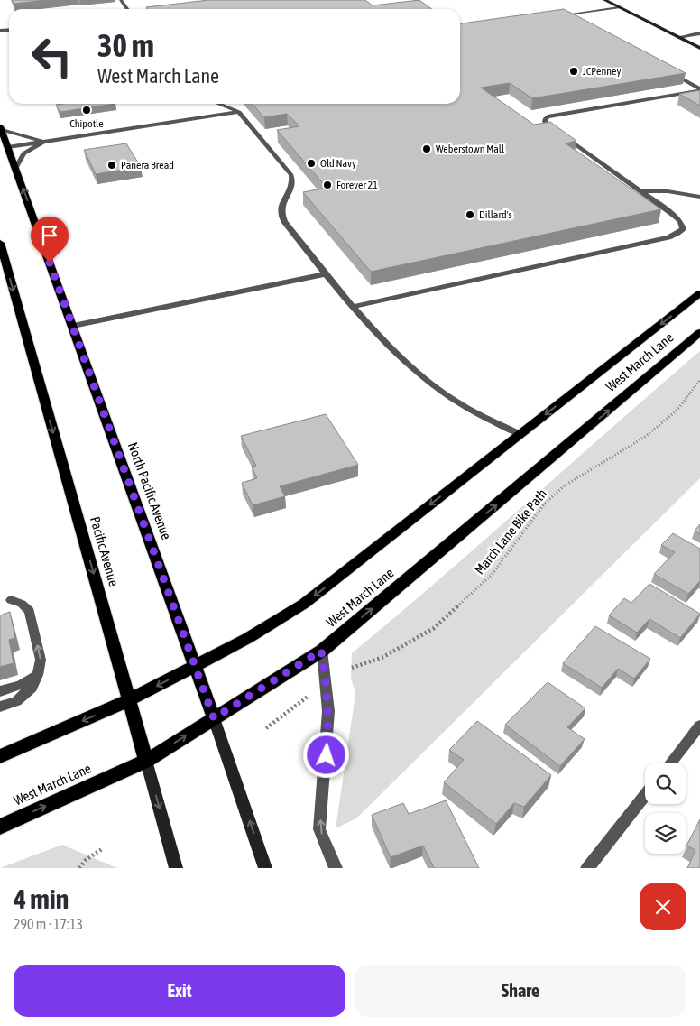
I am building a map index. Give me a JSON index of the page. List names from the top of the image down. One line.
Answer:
{"streets":{"main road":["West March Lane","North Pacific Avenue","Pacific Avenue"],"path":["March Lane Bike Path"]},"crossings":[["West March Lane","North Pacific Avenue"],["West March Lane","Pacific Avenue"]],"one_way":["North Pacific Avenue","Pacific Avenue"],"places":["JCPenney","Chipotle","Weberstown Mall","Old Navy","Panera Bread","Forever 21","Dillard's"],"page":{"turn":["30 m","West March Lane"],"heading":["4 min","290 m · 17:13"],"buttons":["Exit","Share"]}}
